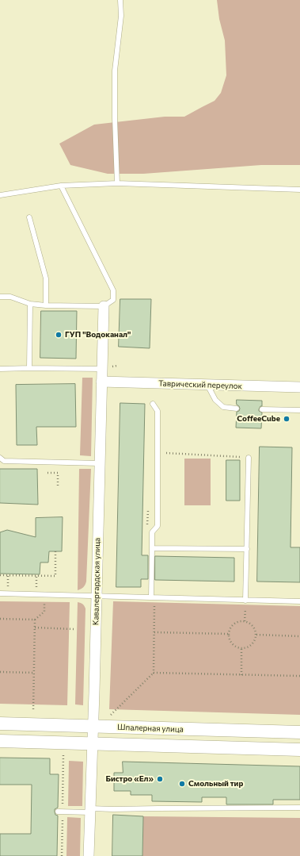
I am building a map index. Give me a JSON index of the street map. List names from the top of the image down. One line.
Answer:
{"streets":{"street":["Таврический переулок","Кавалергардская улица","Шпалерная улица"]},"crossings":[["Таврический переулок","Кавалергардская улица"],["Кавалергардская улица","Шпалерная улица"]],"places":["ГУП \"Водоканал\"","CoffeeCube","Бистро «Ел»","Смольный тир"]}
